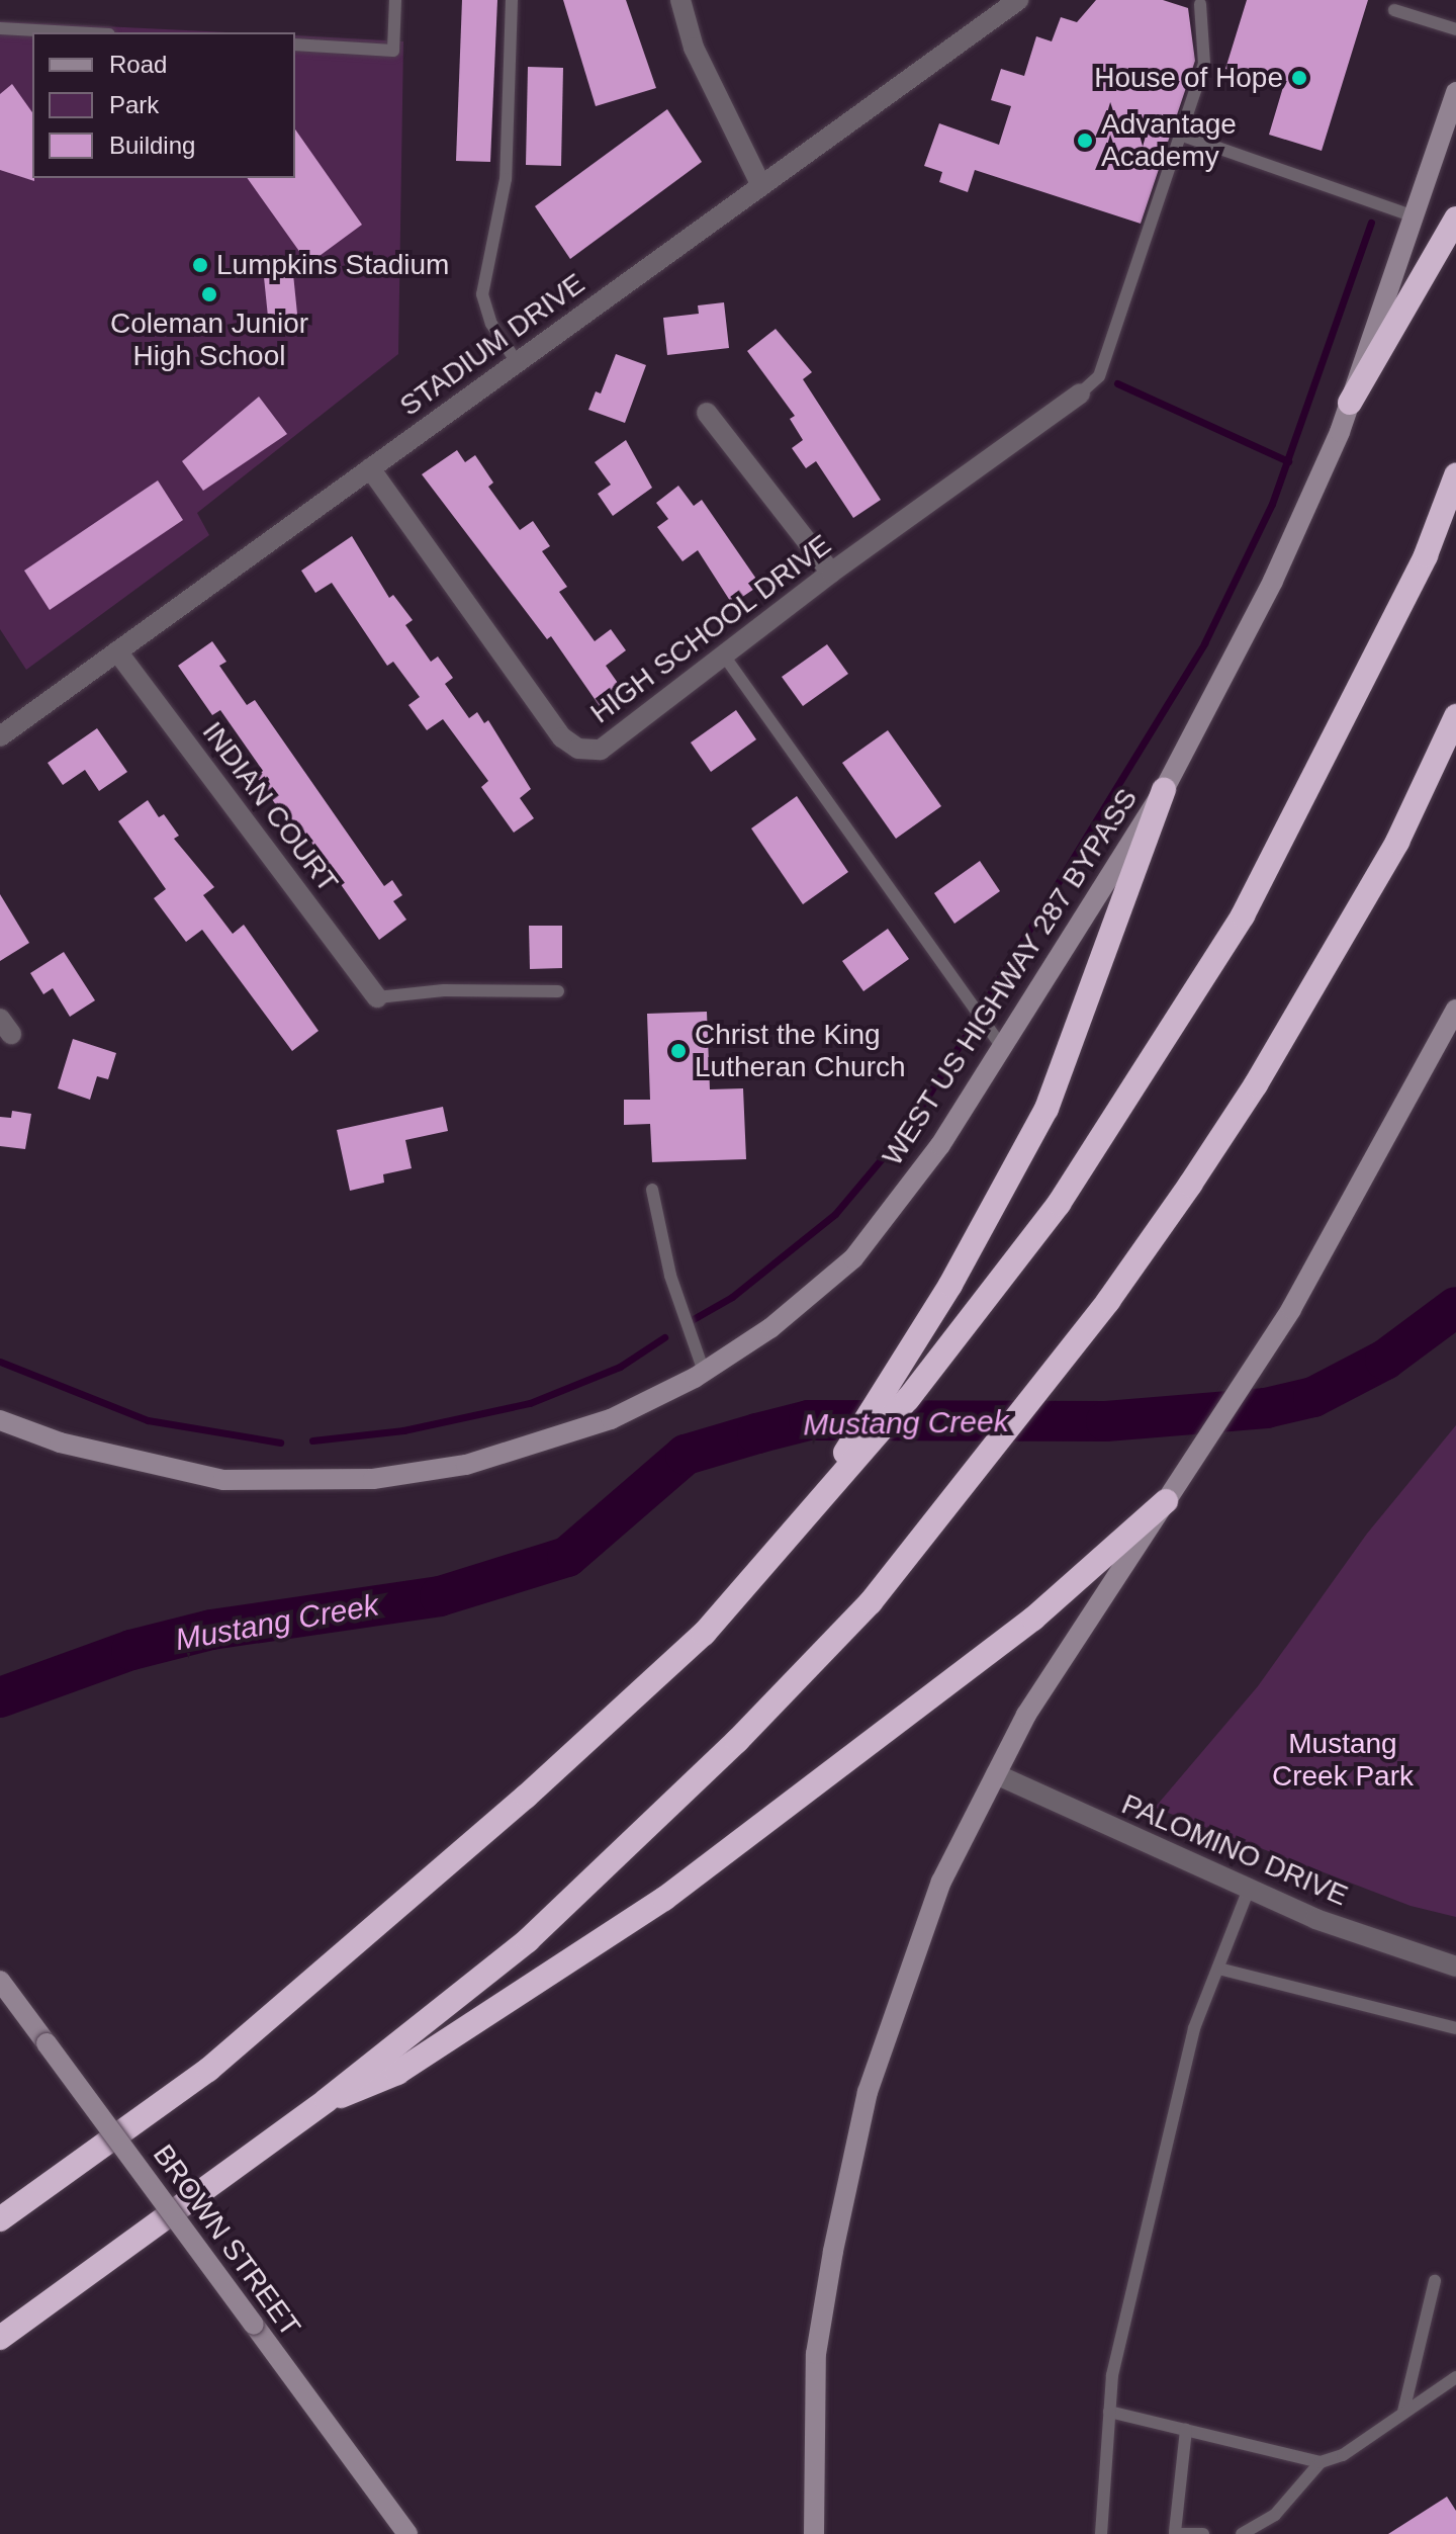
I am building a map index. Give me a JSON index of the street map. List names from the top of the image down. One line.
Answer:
{"streets":{"main road":["WEST US HIGHWAY 287 BYPASS","BROWN STREET"],"street":["STADIUM DRIVE","HIGH SCHOOL DRIVE","INDIAN COURT","PALOMINO DRIVE"]},"crossings":[["STADIUM DRIVE","HIGH SCHOOL DRIVE"],["STADIUM DRIVE","INDIAN COURT"]],"water":["Mustang Creek"],"parks":["Mustang Creek Park"],"places":["House of Hope","Advantage Academy","Lumpkins Stadium","Coleman Junior High School","Christ the King Lutheran Church"],"legend":["Road","Park","Building"]}
